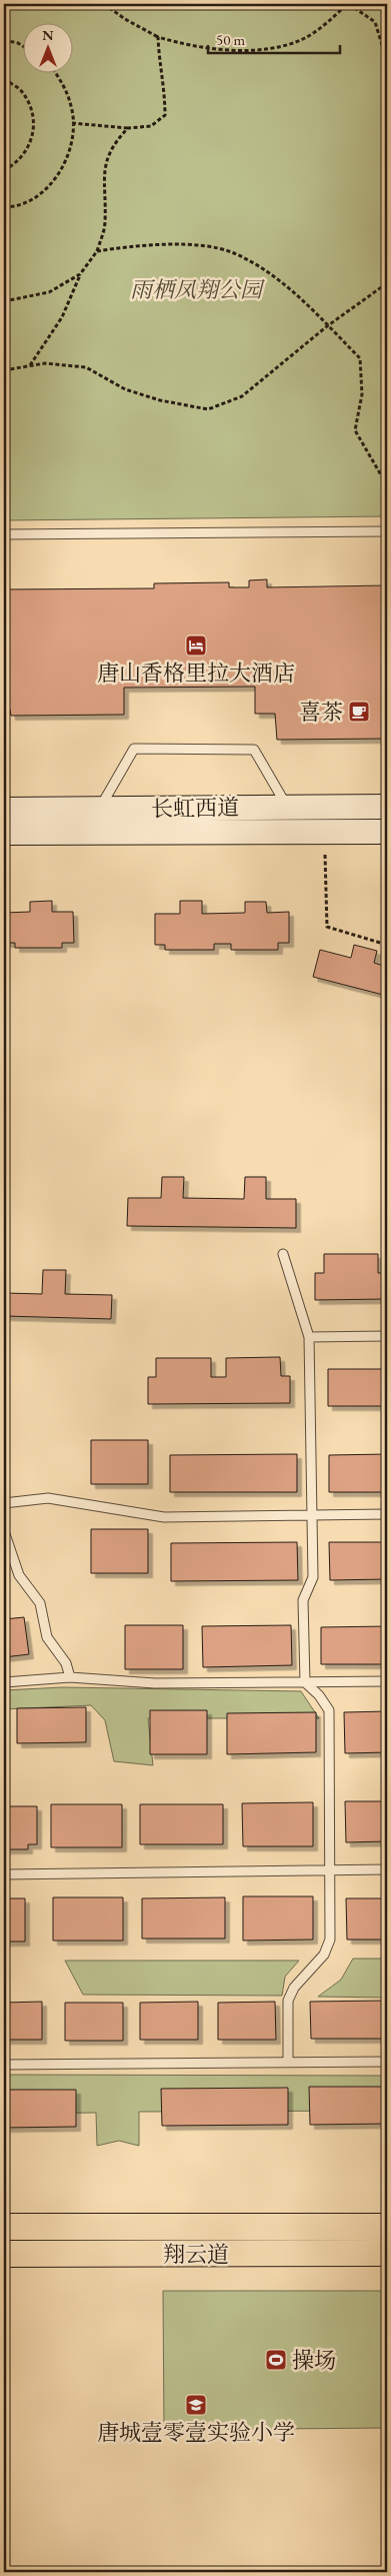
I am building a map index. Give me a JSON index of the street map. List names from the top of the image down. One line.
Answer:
{"streets":{"main road":["长虹西道","翔云道"]},"parks":["雨栖凤翔公园"],"places":{"hotel":["唐山香格里拉大酒店"],"cafe":["喜茶"],"sports":["操场"],"school or university":["唐城壹零壹实验小学"]},"scale_bar":"50 m","north":"top"}
